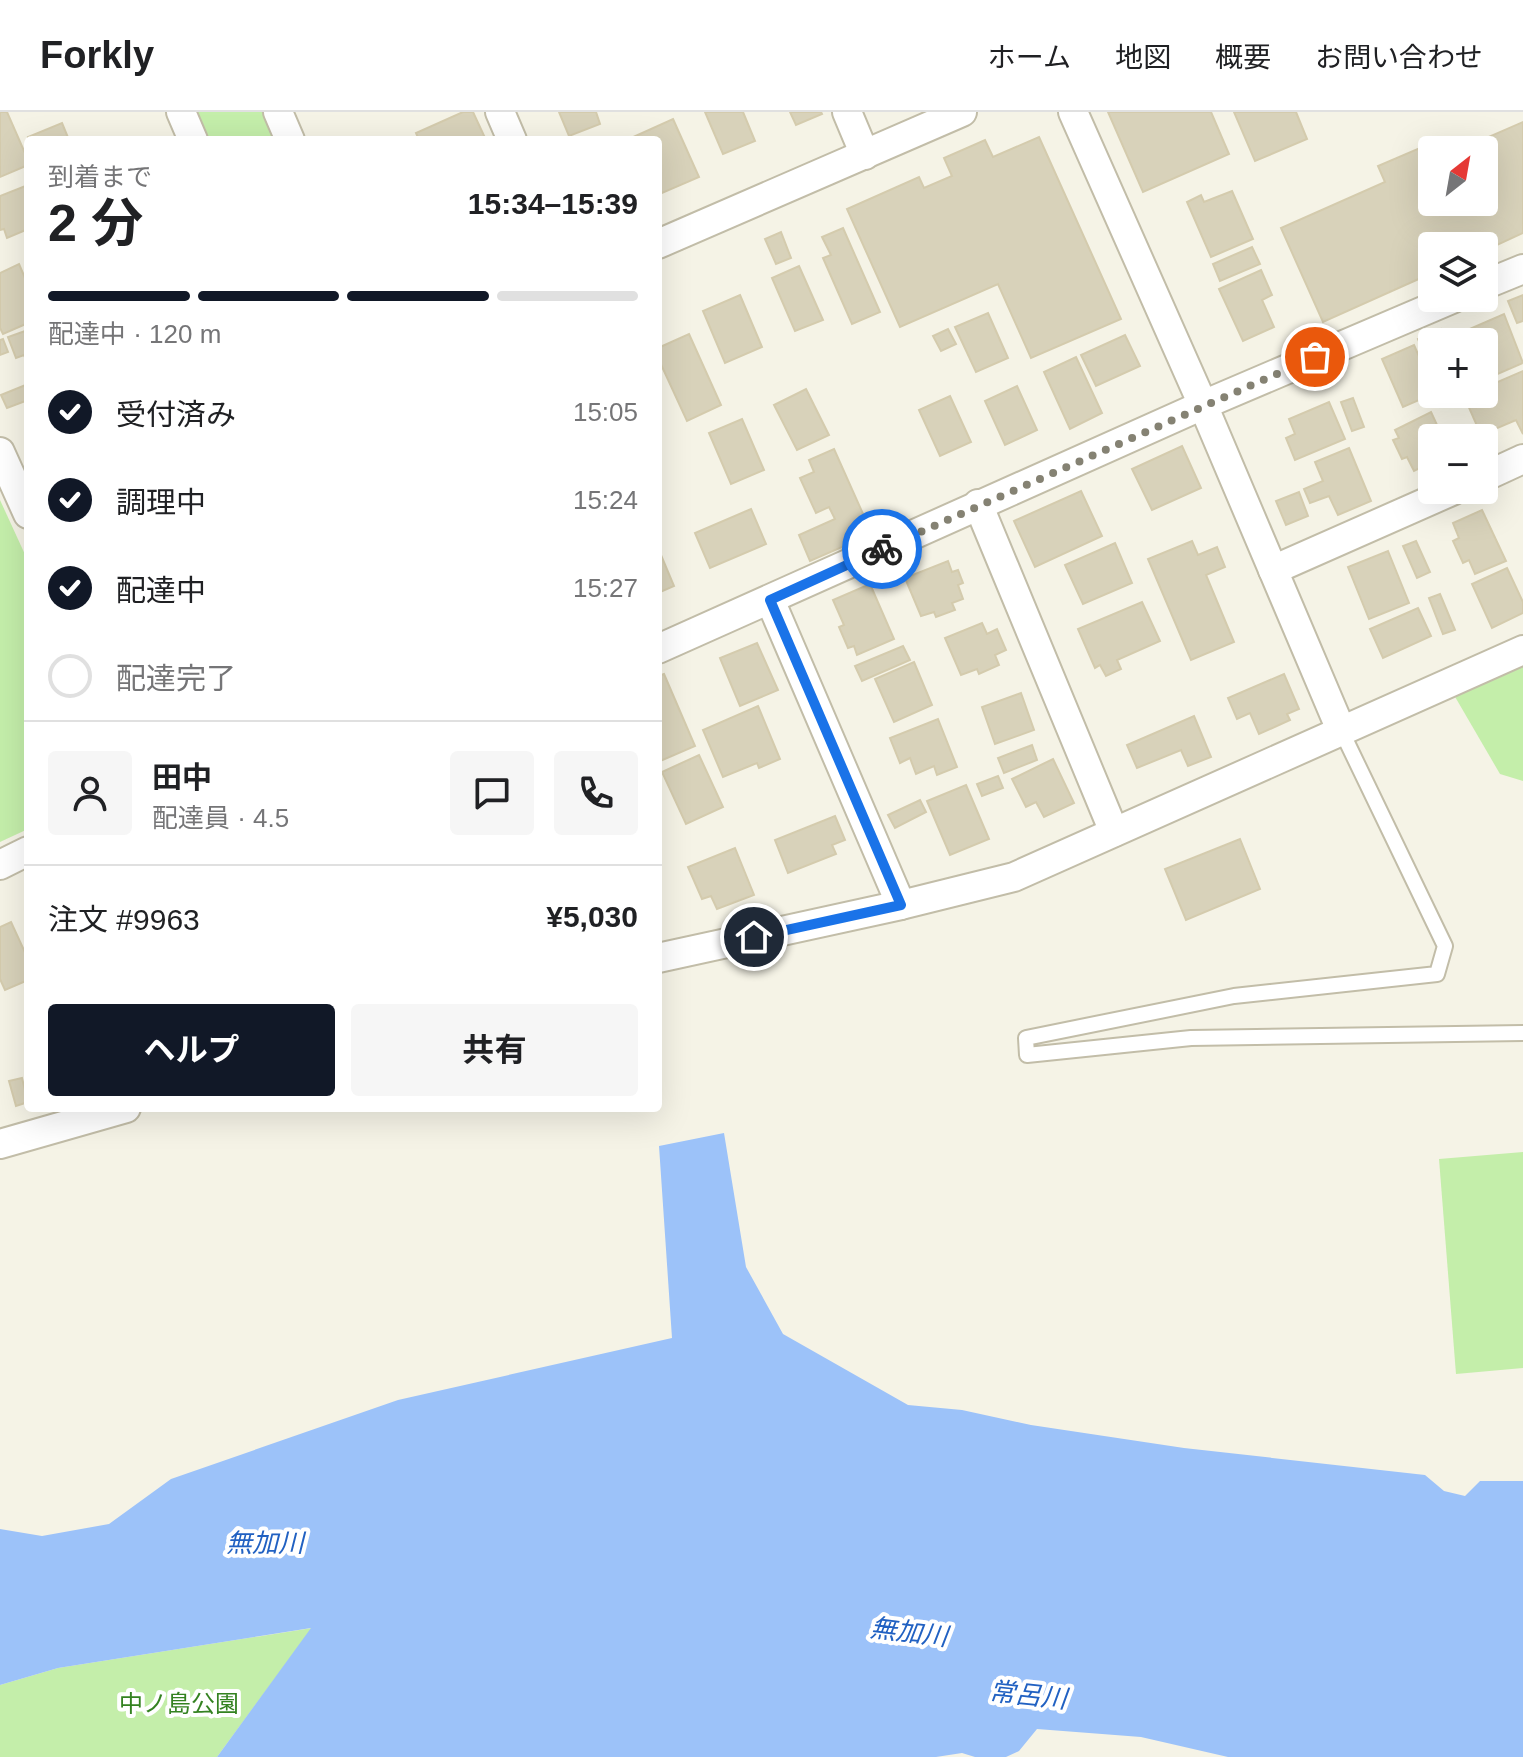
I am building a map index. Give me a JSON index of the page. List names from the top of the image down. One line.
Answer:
{"water":["無加川","常呂川"],"parks":["中ノ島公園"],"north":"top right","page":{"header":"Forkly","nav":["ホーム","地図","概要","お問い合わせ"],"map_buttons":["+","−"],"heading":["2 分","到着まで","15:34–15:39"],"panel":["田中","配達員 · 4.5","注文 #9963","¥5,030"],"bar":"配達中 · 120 m","list":[["受付済み","15:05"],["調理中","15:24"],["配達中","15:27"],"配達完了"],"buttons":["ヘルプ","共有"]}}
